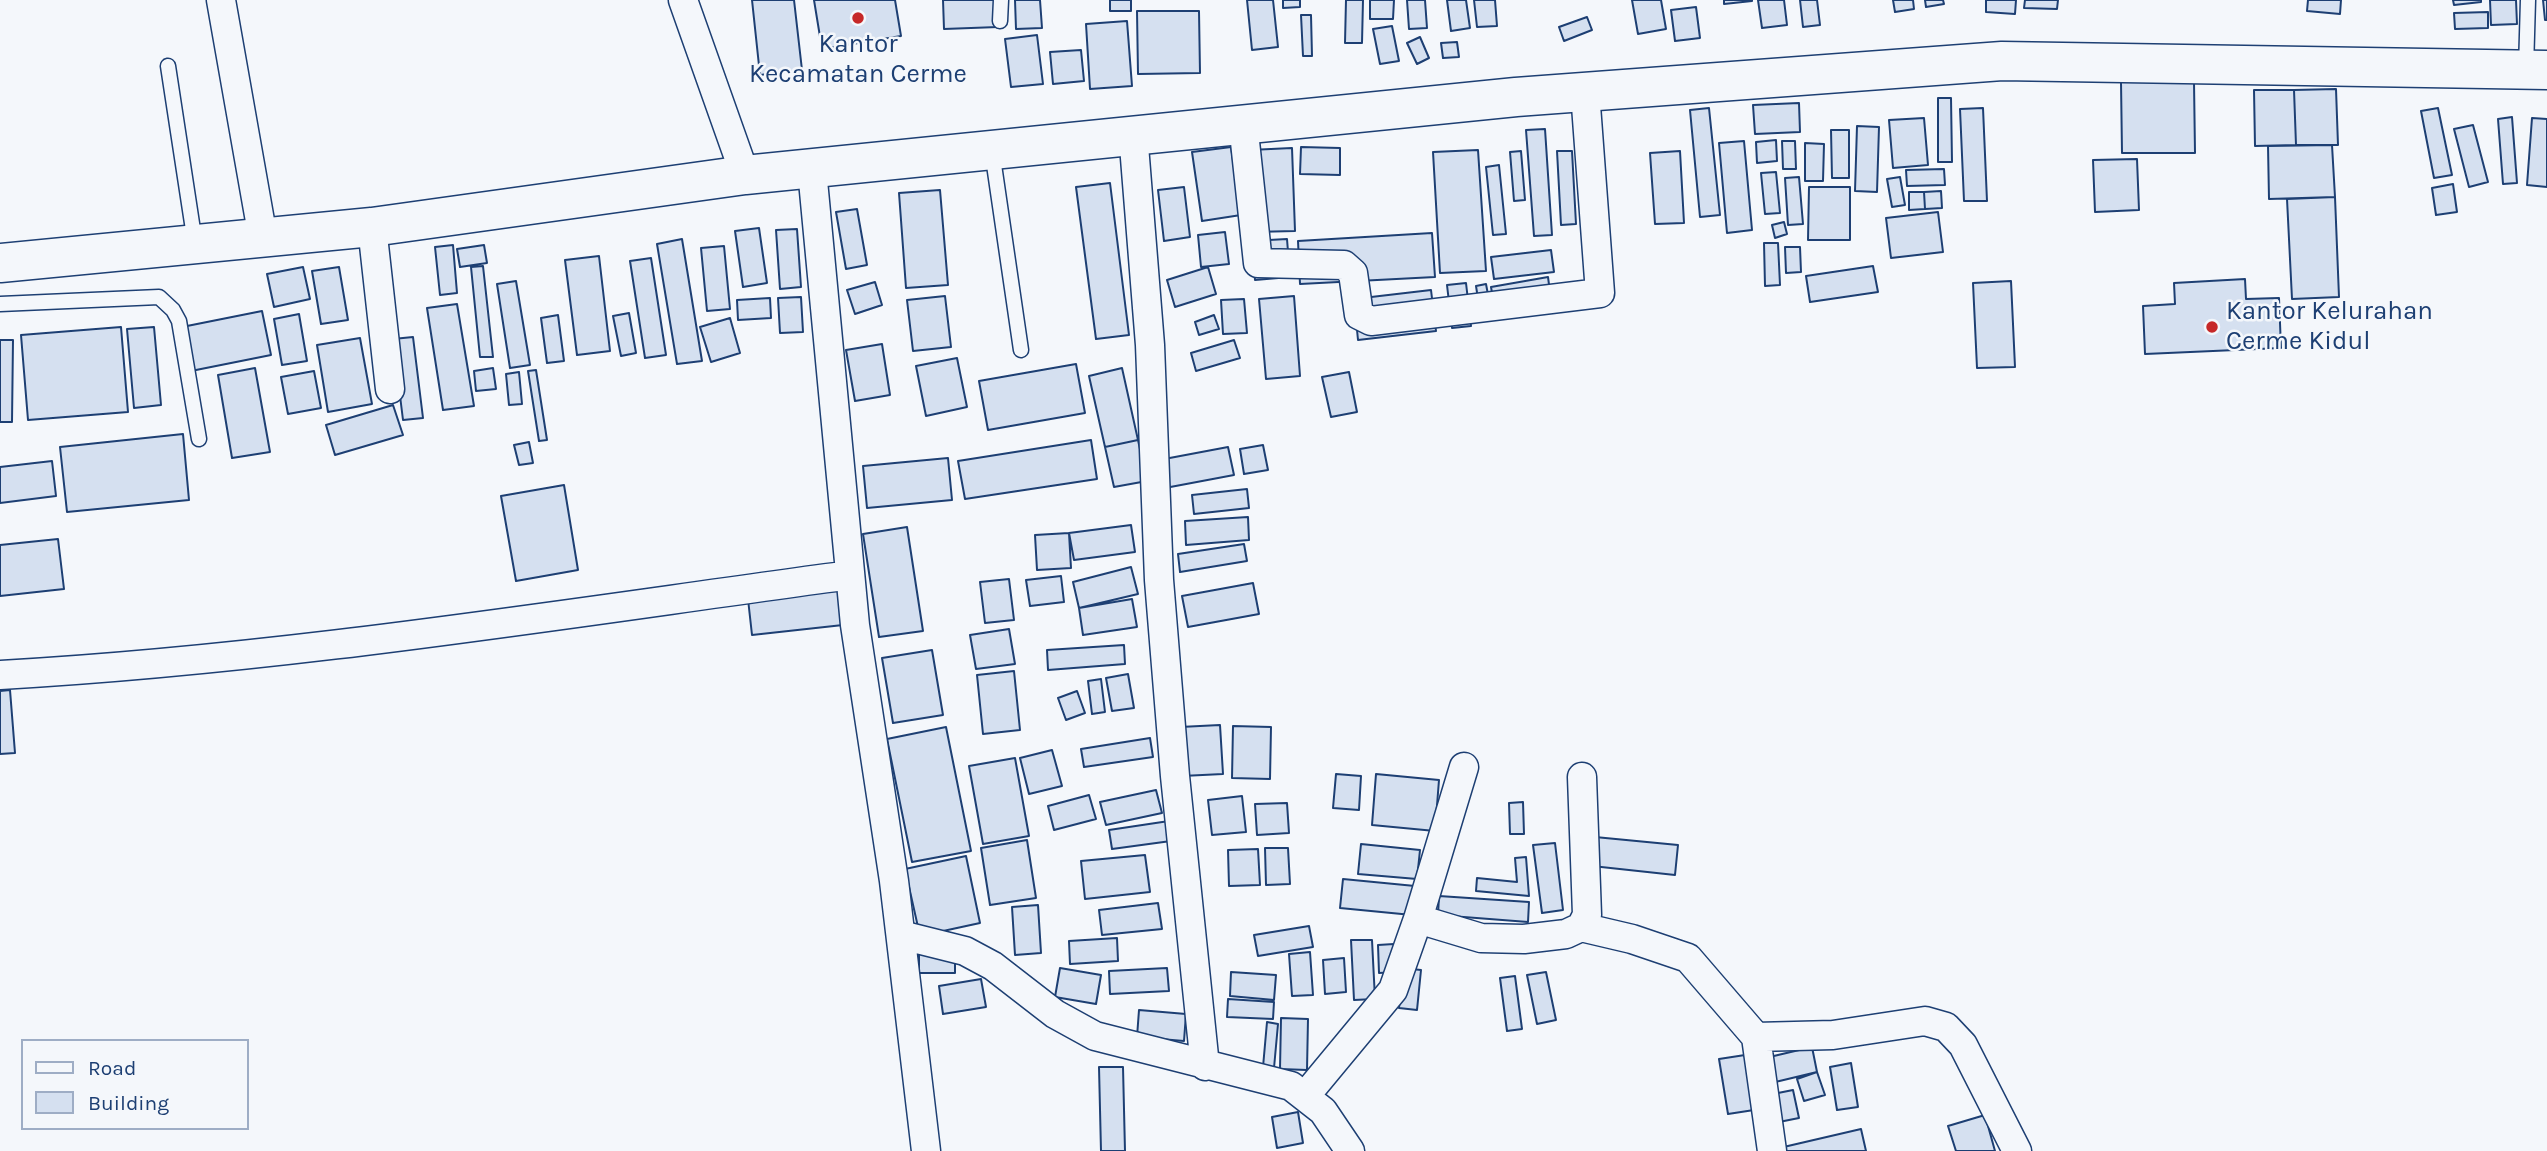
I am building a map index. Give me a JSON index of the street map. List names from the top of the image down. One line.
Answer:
{"places":["Kantor Kecamatan Cerme","Kantor Kelurahan Cerme Kidul"],"legend":["Road","Building"]}
